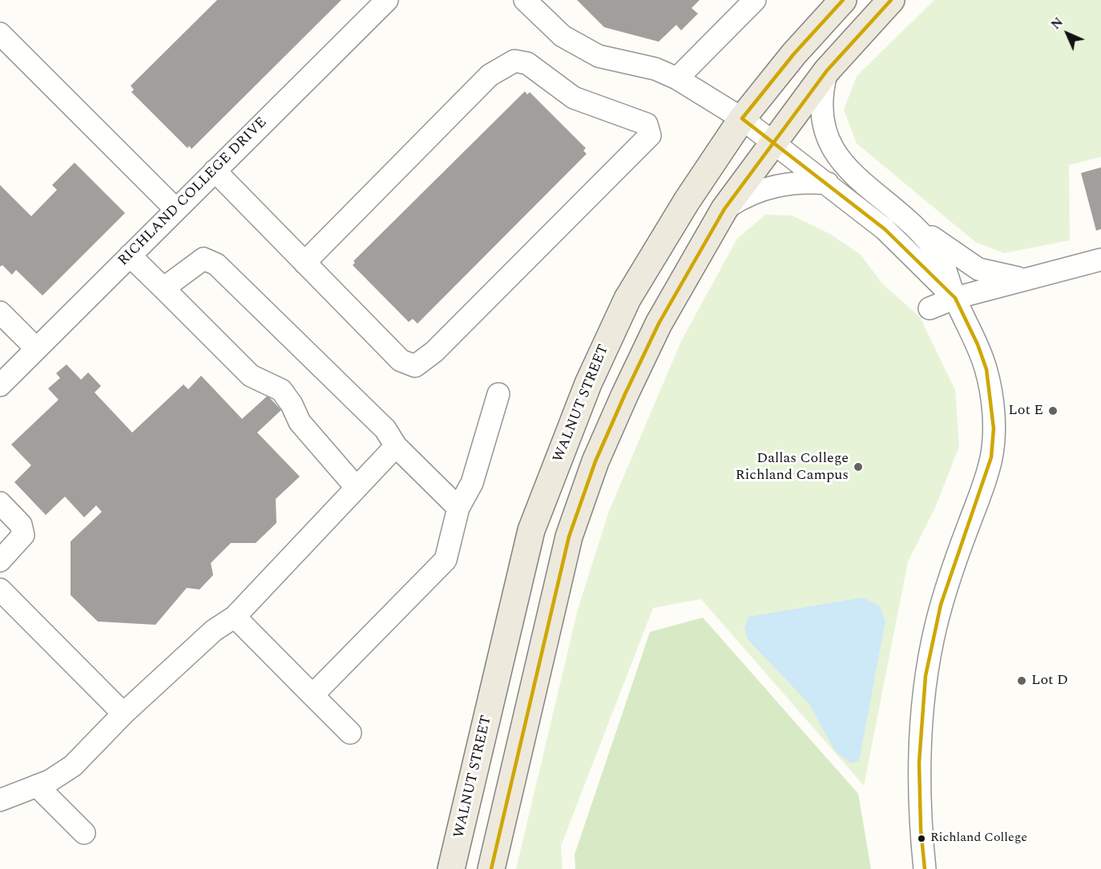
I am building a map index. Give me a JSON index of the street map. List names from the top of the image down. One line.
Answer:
{"streets":{"main road":["WALNUT STREET"],"street":["RICHLAND COLLEGE DRIVE"]},"places":["Lot E","Dallas College Richland Campus","Lot D","Richland College"],"north":"top left"}
